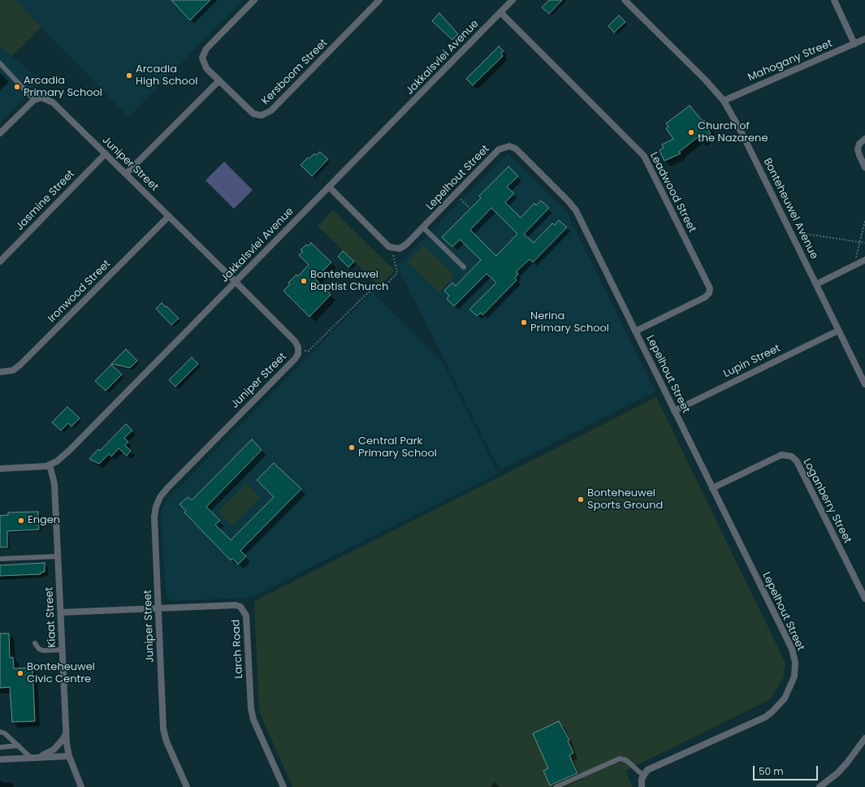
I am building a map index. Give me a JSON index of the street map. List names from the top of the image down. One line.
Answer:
{"streets":{"street":["Jakkalsvlei Avenue","Mahogany Street","Kersboom Street","Juniper Street","Lepelhout Street","Leadwood Street","Jasmine Street","Bonteheuwel Avenue","Ironwood Street","Lupin Street","Loganberry Street","Kiaat Street","Larch Road"]},"crossings":[["Jakkalsvlei Avenue","Juniper Street"],["Jakkalsvlei Avenue","Leadwood Street"],["Jakkalsvlei Avenue","Kiaat Street"],["Mahogany Street","Bonteheuwel Avenue"],["Juniper Street","Jasmine Street"],["Juniper Street","Ironwood Street"],["Juniper Street","Larch Road"],["Lepelhout Street","Leadwood Street"],["Lepelhout Street","Lupin Street"],["Lepelhout Street","Loganberry Street"],["Bonteheuwel Avenue","Lupin Street"],["Kiaat Street","Larch Road"]],"places":["Arcadia High School","Arcadia Primary School","Church of the Nazarene","Bonteheuwel Baptist Church","Nerina Primary School","Central Park Primary School","Bonteheuwel Sports Ground","Engen","Bonteheuwel Civic Centre"],"scale_bar":"50 m"}
